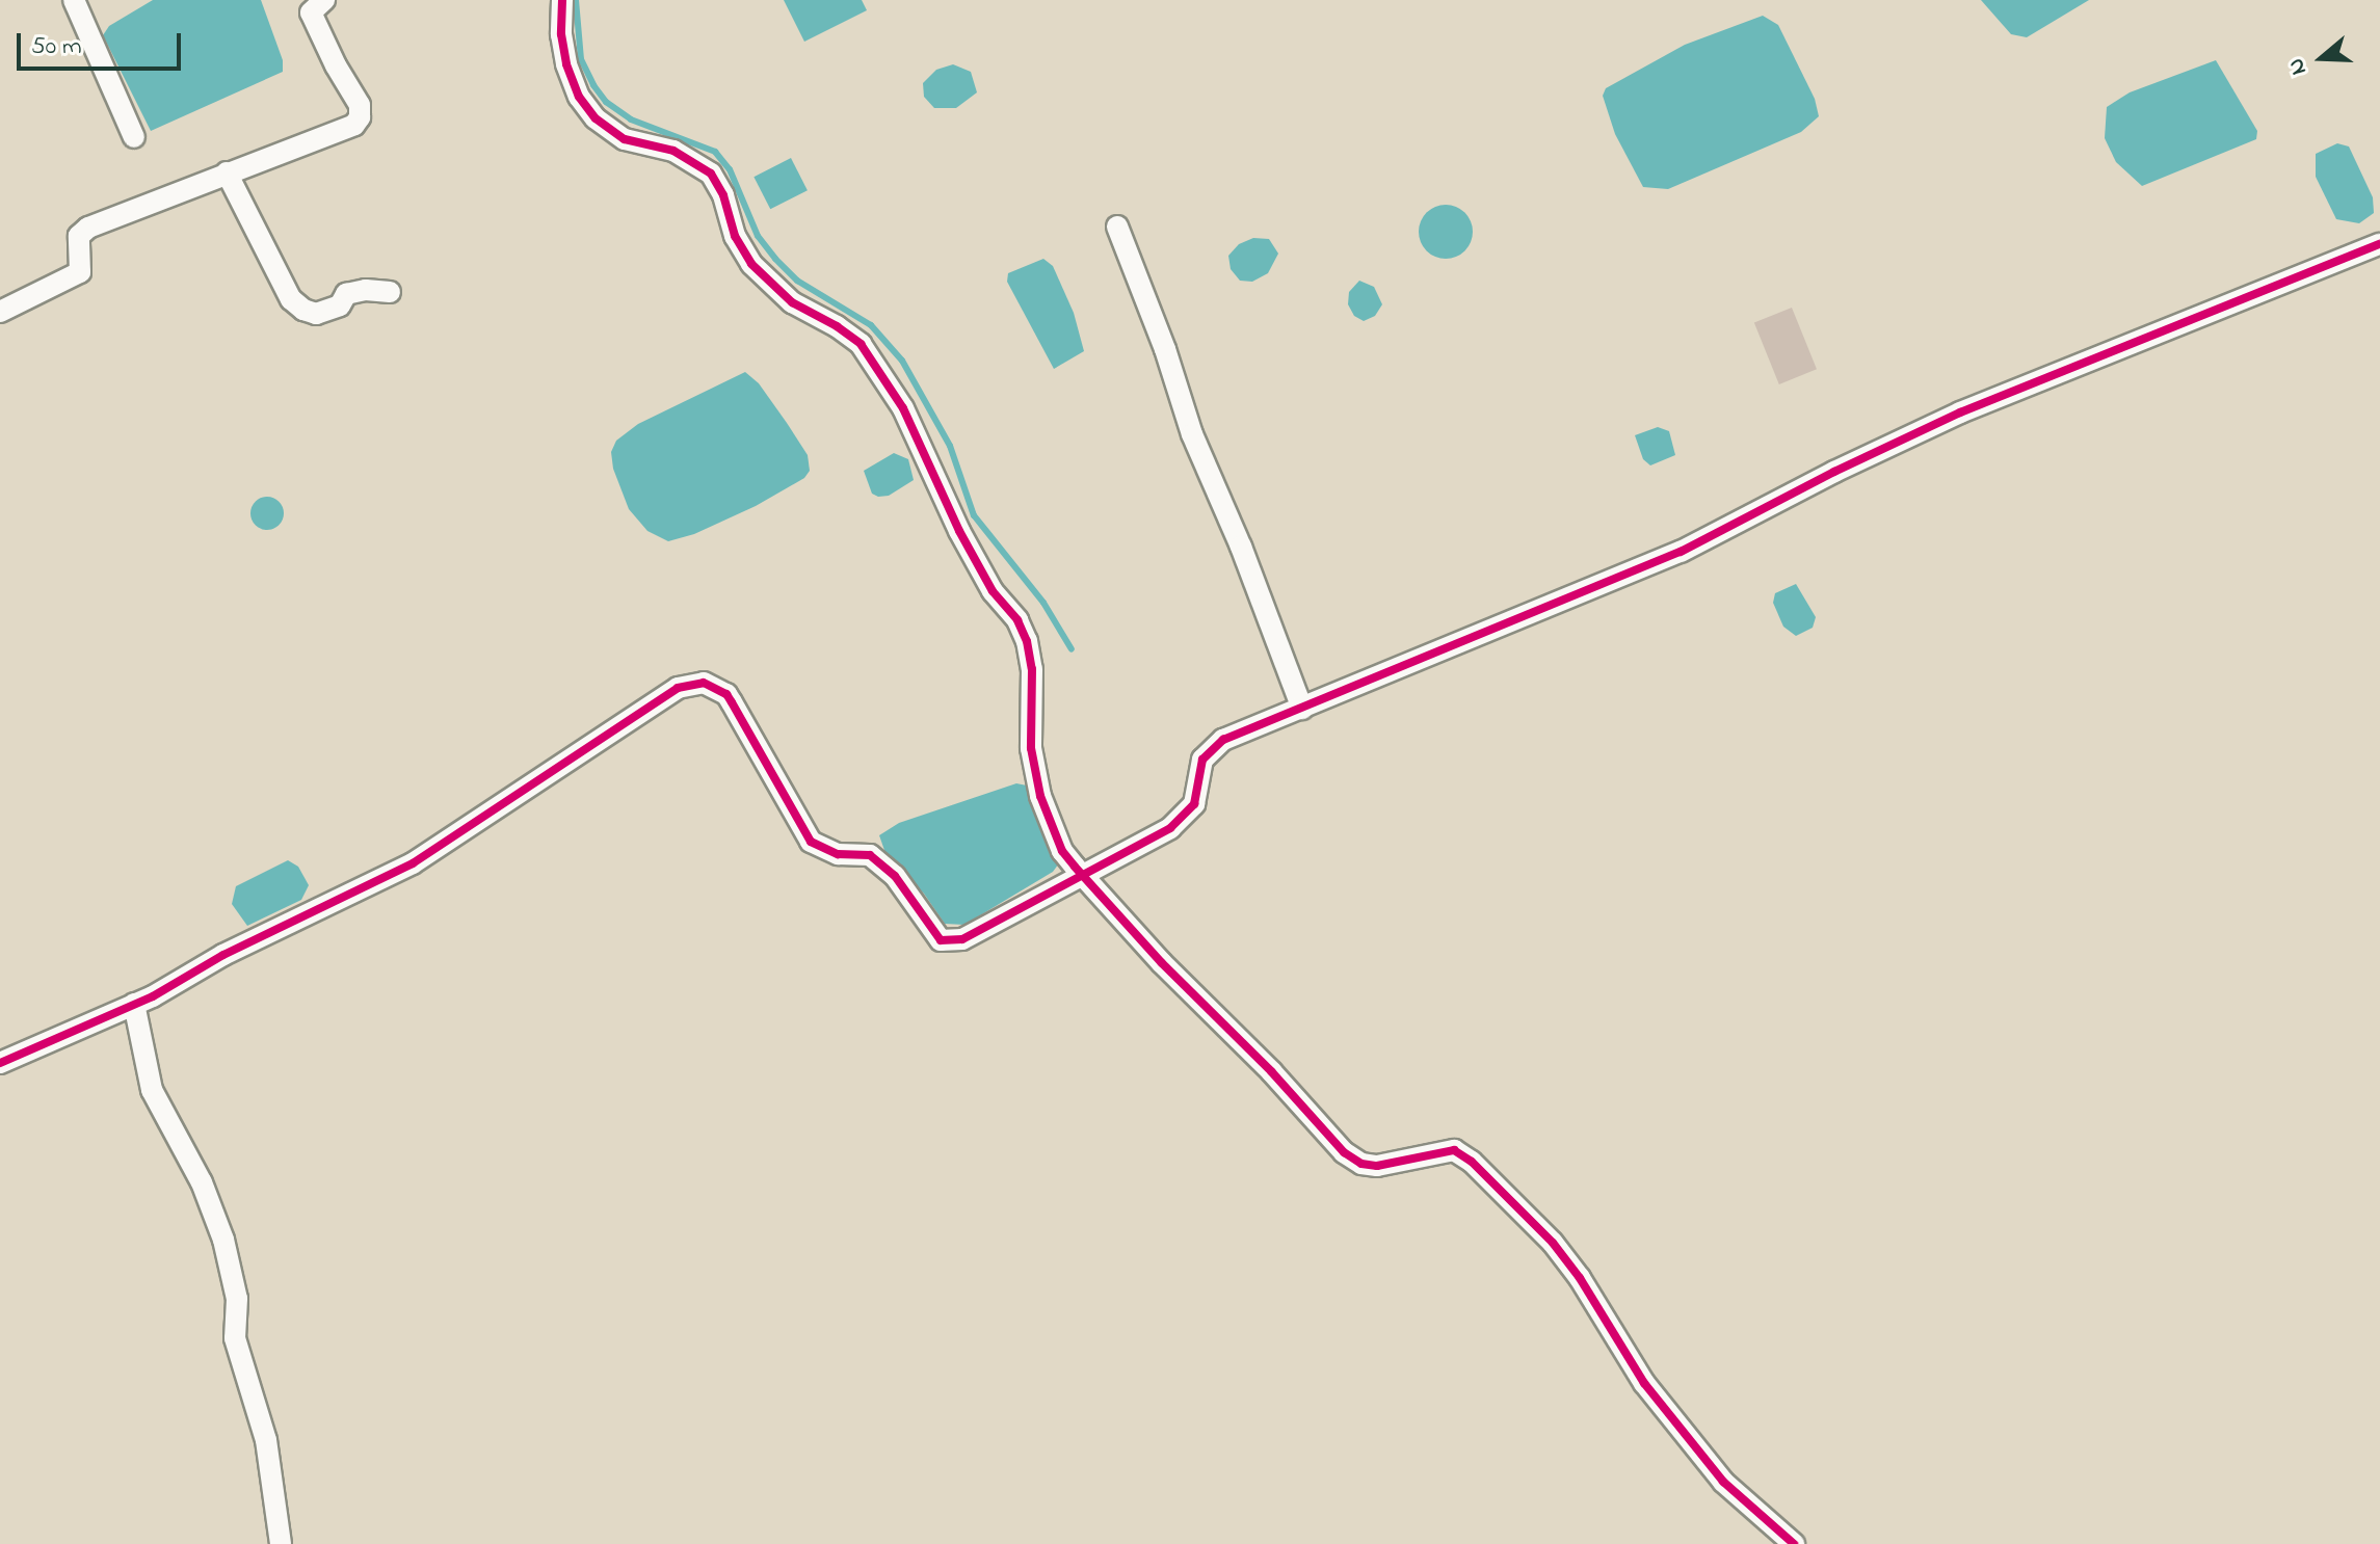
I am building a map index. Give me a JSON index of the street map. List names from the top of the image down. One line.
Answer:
{"scale_bar":"50 m","north":"left"}
